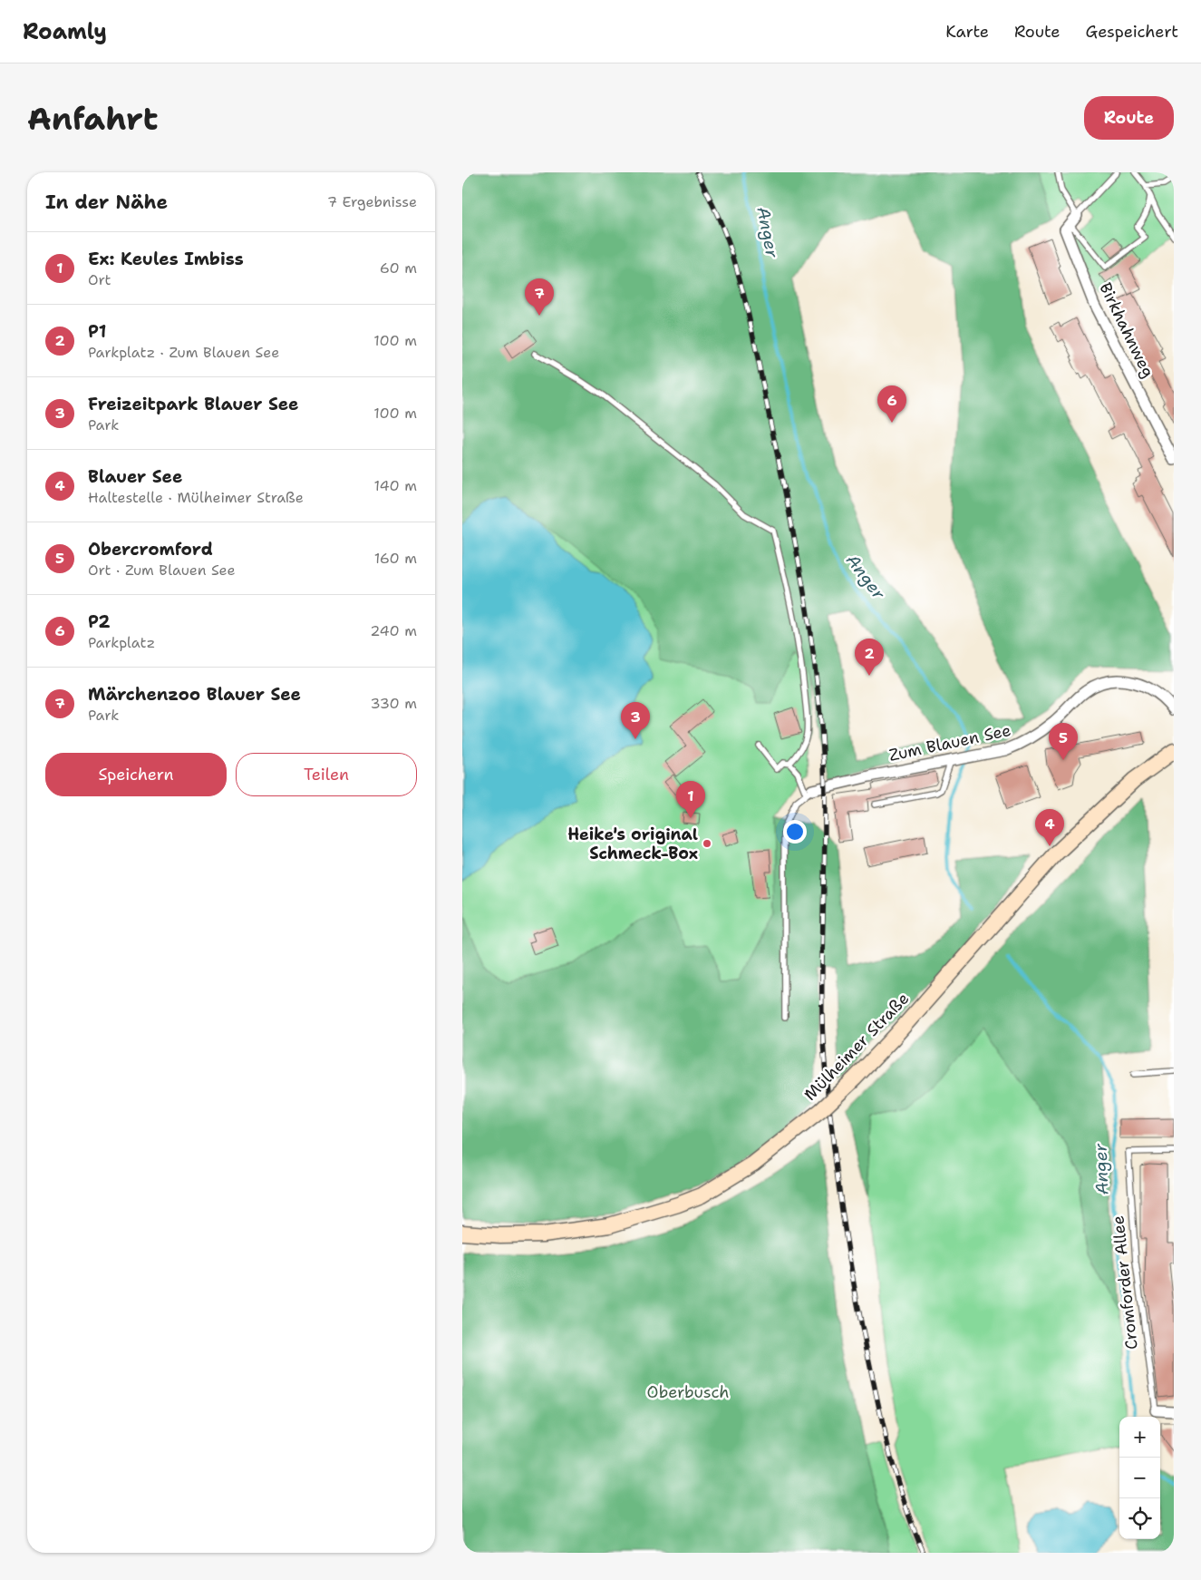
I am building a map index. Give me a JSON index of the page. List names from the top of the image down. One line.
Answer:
{"streets":{"main road":["Mülheimer Straße"],"street":["Birkhahnweg","Zum Blauen See","Cromforder Allee"]},"water":["Anger"],"parks":["Oberbusch"],"places":["Heike's original Schmeck-Box"],"page":{"header":"Roamly","nav":["Karte","Route","Gespeichert"],"buttons":["Route",["Speichern","Teilen"]],"title":"Anfahrt","heading":["In der Nähe","7 Ergebnisse"],"list":[{"mark":"1","name":"Ex: Keules Imbiss","note":"Ort","value":"60 m"},{"mark":"2","name":"P1","note":"Parkplatz · Zum Blauen See","value":"100 m"},{"mark":"3","name":"Freizeitpark Blauer See","note":"Park","value":"100 m"},{"mark":"4","name":"Blauer See","note":"Haltestelle · Mülheimer Straße","value":"140 m"},{"mark":"5","name":"Obercromford","note":"Ort · Zum Blauen See","value":"160 m"},{"mark":"6","name":"P2","note":"Parkplatz","value":"240 m"},{"mark":"7","name":"Märchenzoo Blauer See","note":"Park","value":"330 m"}],"pins":["7","6","2","3","5","1","4"],"map_buttons":["+","−"]}}
